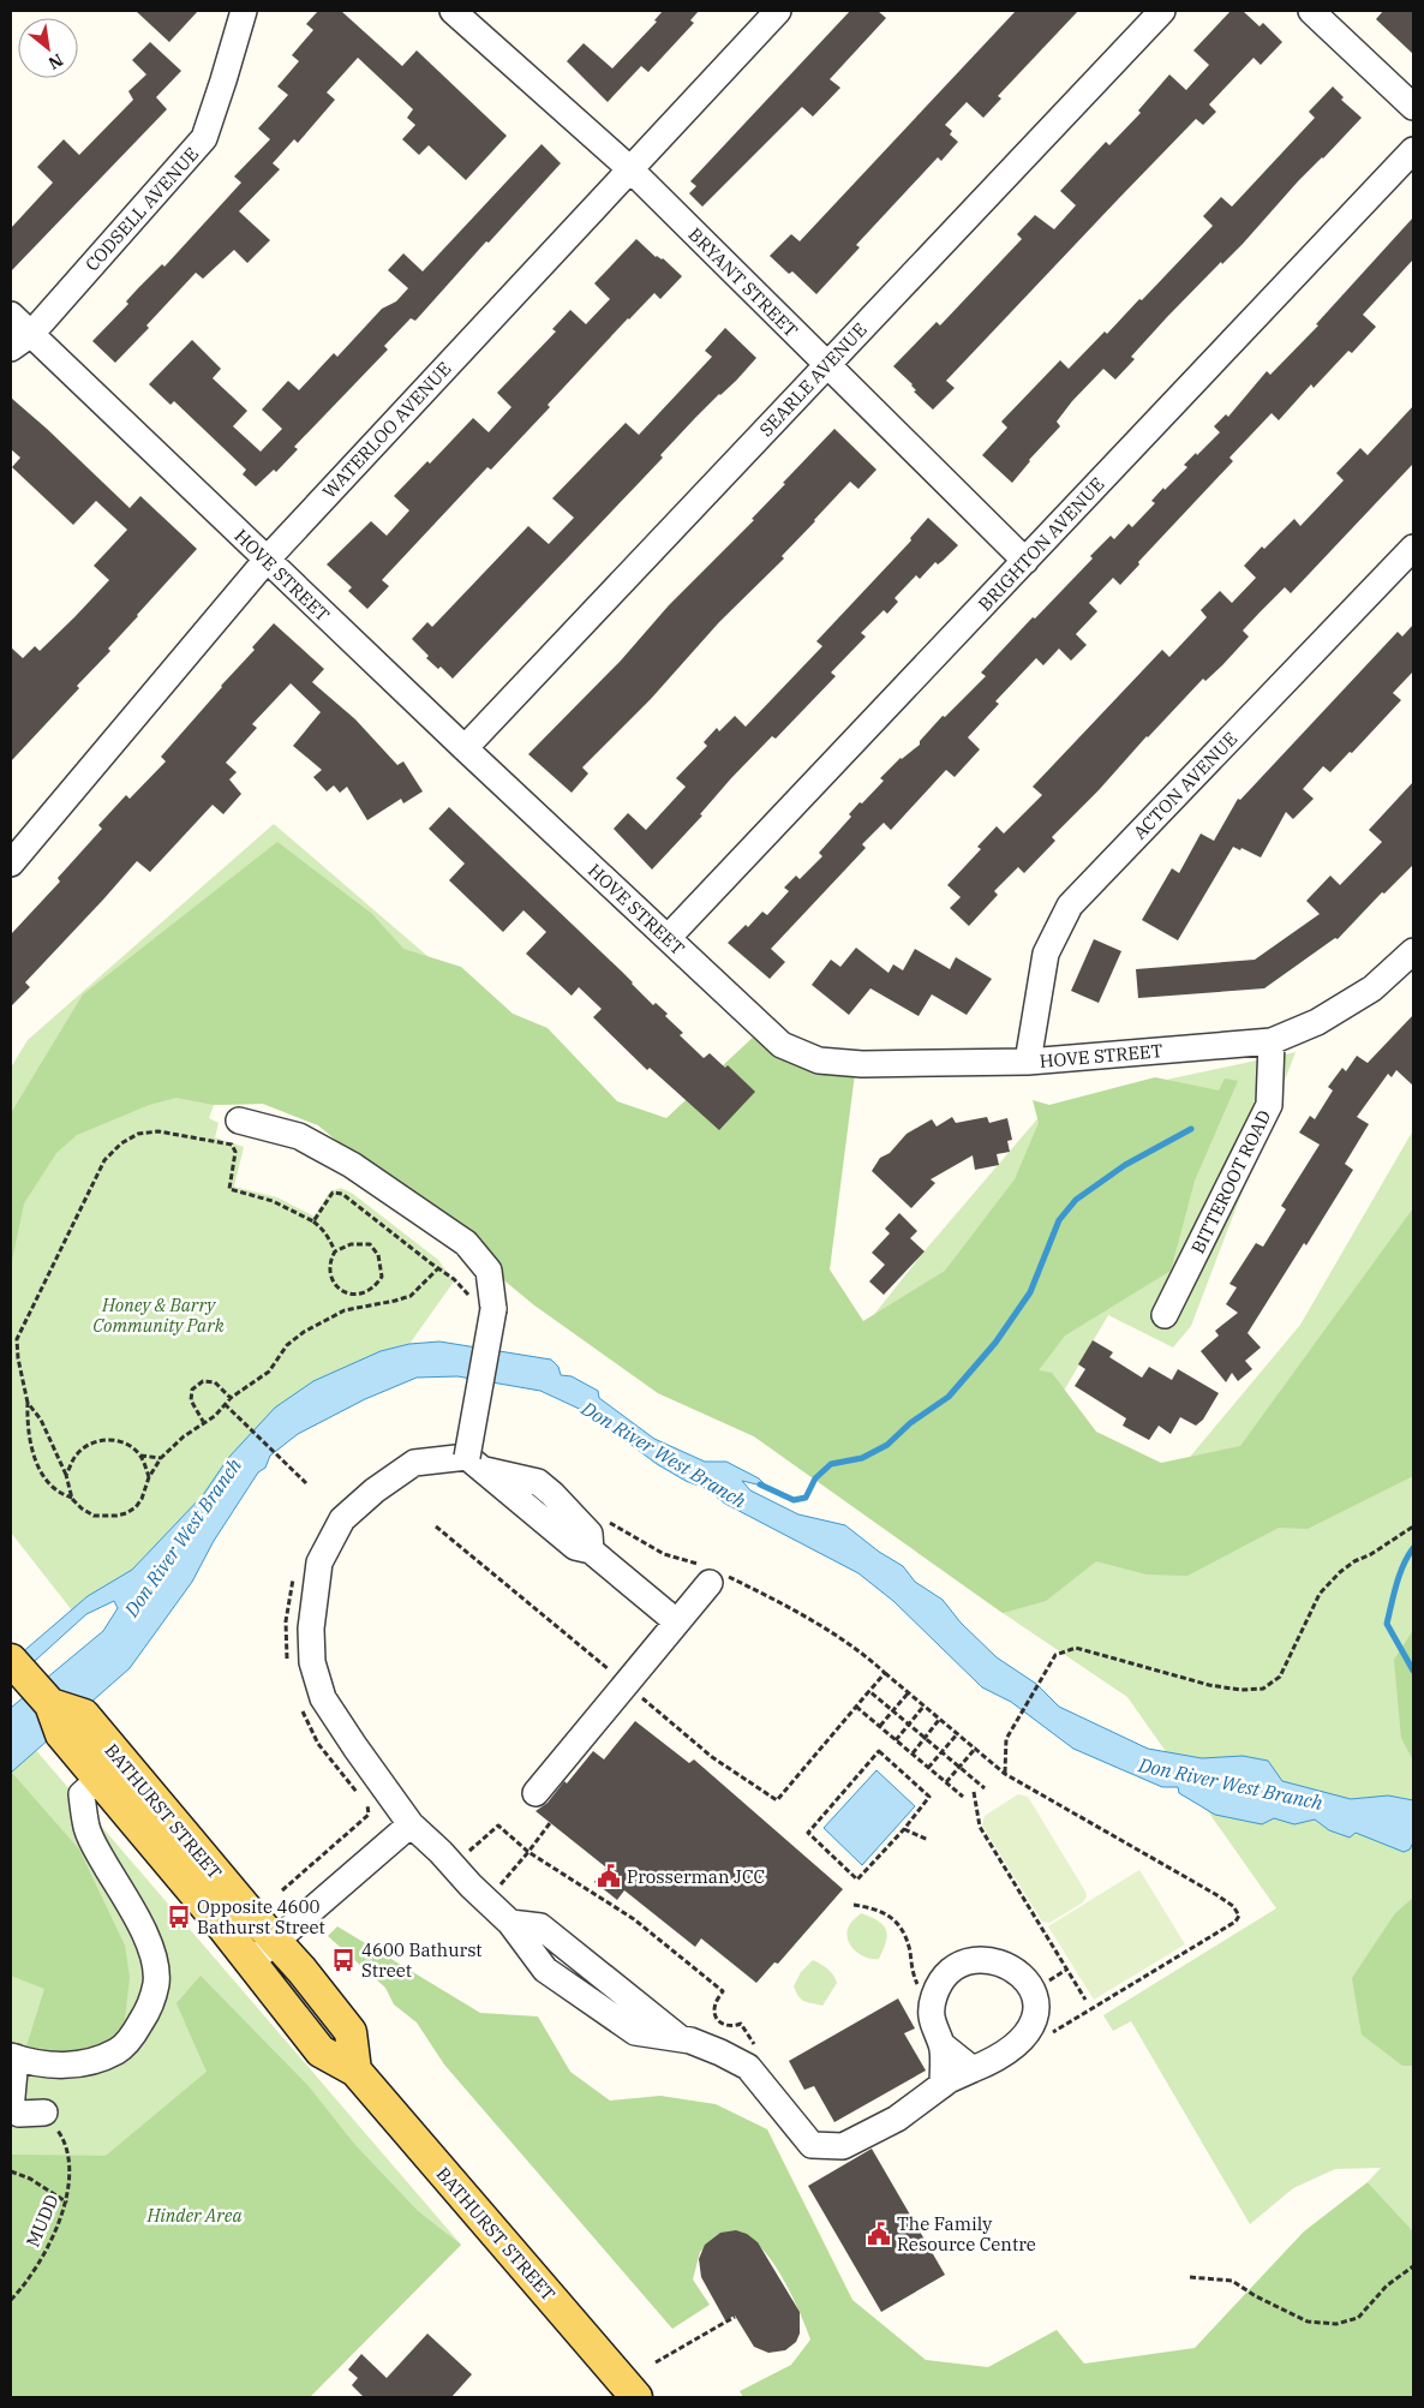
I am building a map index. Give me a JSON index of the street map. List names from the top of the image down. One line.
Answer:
{"streets":{"main road":["BATHURST STREET"],"street":["CODSELL AVENUE","BRYANT STREET","SEARLE AVENUE","WATERLOO AVENUE","BRIGHTON AVENUE","HOVE STREET","ACTON AVENUE","BITTEROOT ROAD"],"path":["MUDD"]},"crossings":[["CODSELL AVENUE","HOVE STREET"],["BRYANT STREET","SEARLE AVENUE"],["BRYANT STREET","WATERLOO AVENUE"],["BRYANT STREET","BRIGHTON AVENUE"],["SEARLE AVENUE","HOVE STREET"],["WATERLOO AVENUE","HOVE STREET"],["BRIGHTON AVENUE","HOVE STREET"],["HOVE STREET","ACTON AVENUE"],["HOVE STREET","BITTEROOT ROAD"]],"water":["Don River West Branch"],"parks":["Honey & Barry Community Park","Hinder Area"],"places":{"public building":["Prosserman JCC","The Family Resource Centre"],"bus stop":["Opposite 4600 Bathurst Street","4600 Bathurst Street"]},"north":"bottom right"}
